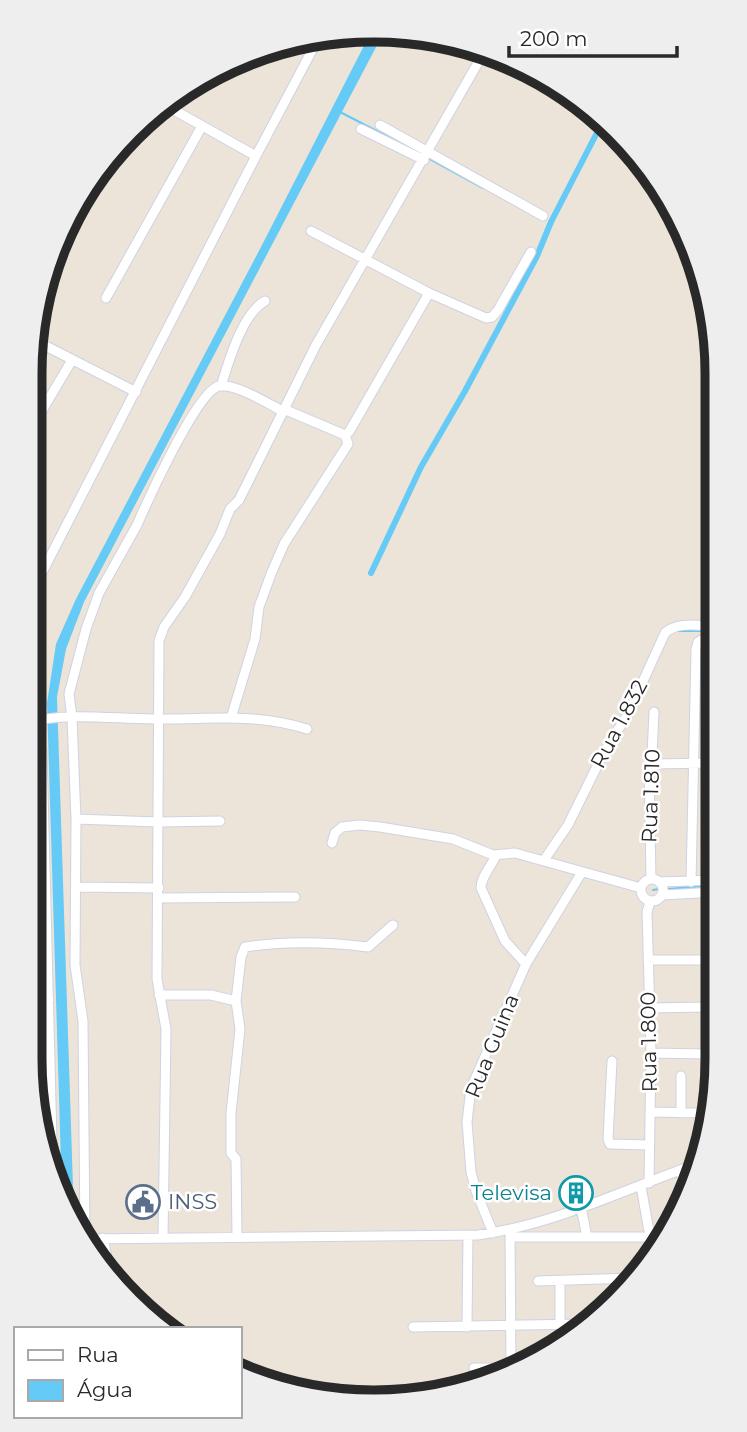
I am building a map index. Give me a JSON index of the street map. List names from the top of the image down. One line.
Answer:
{"streets":{"street":["Rua 1.832","Rua 1.810","Rua 1.800","Rua Guina"]},"crossings":[["Rua 1.810","Rua 1.800"]],"places":{"building":["Televisa"],"public building":["INSS"]},"legend":["Rua","Água"],"scale_bar":"200 m"}
